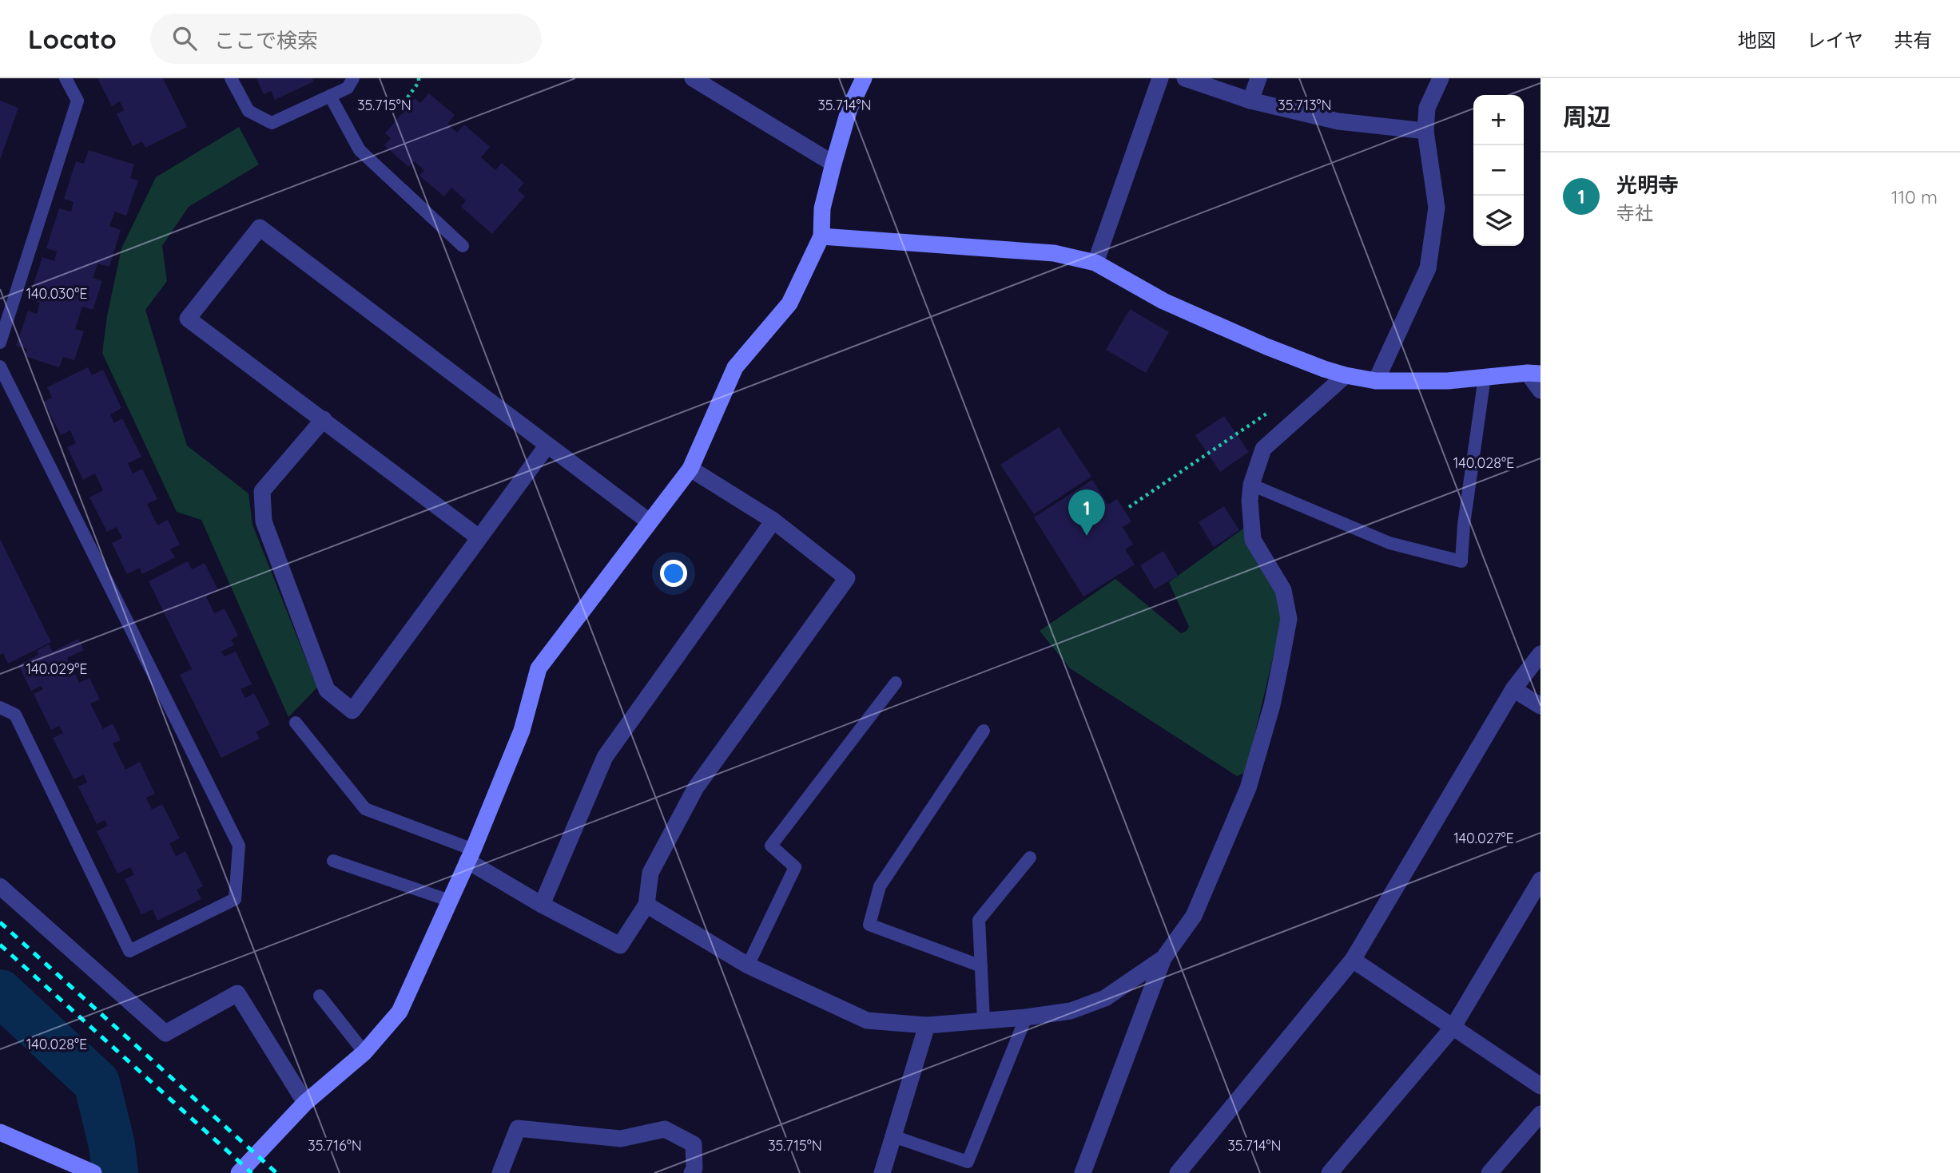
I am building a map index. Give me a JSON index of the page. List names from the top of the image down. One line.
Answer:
{"page":{"header":"Locato","search":"ここで検索","nav":["地図","レイヤ","共有"],"heading":"周辺","map_buttons":["+","−"],"list":[{"mark":"1","name":"光明寺","note":"寺社","value":"110 m"}],"pins":"1"},"coordinates":["35.715°N","35.714°N","35.713°N","140.030°E","140.028°E","140.029°E","140.027°E","35.716°N"]}
